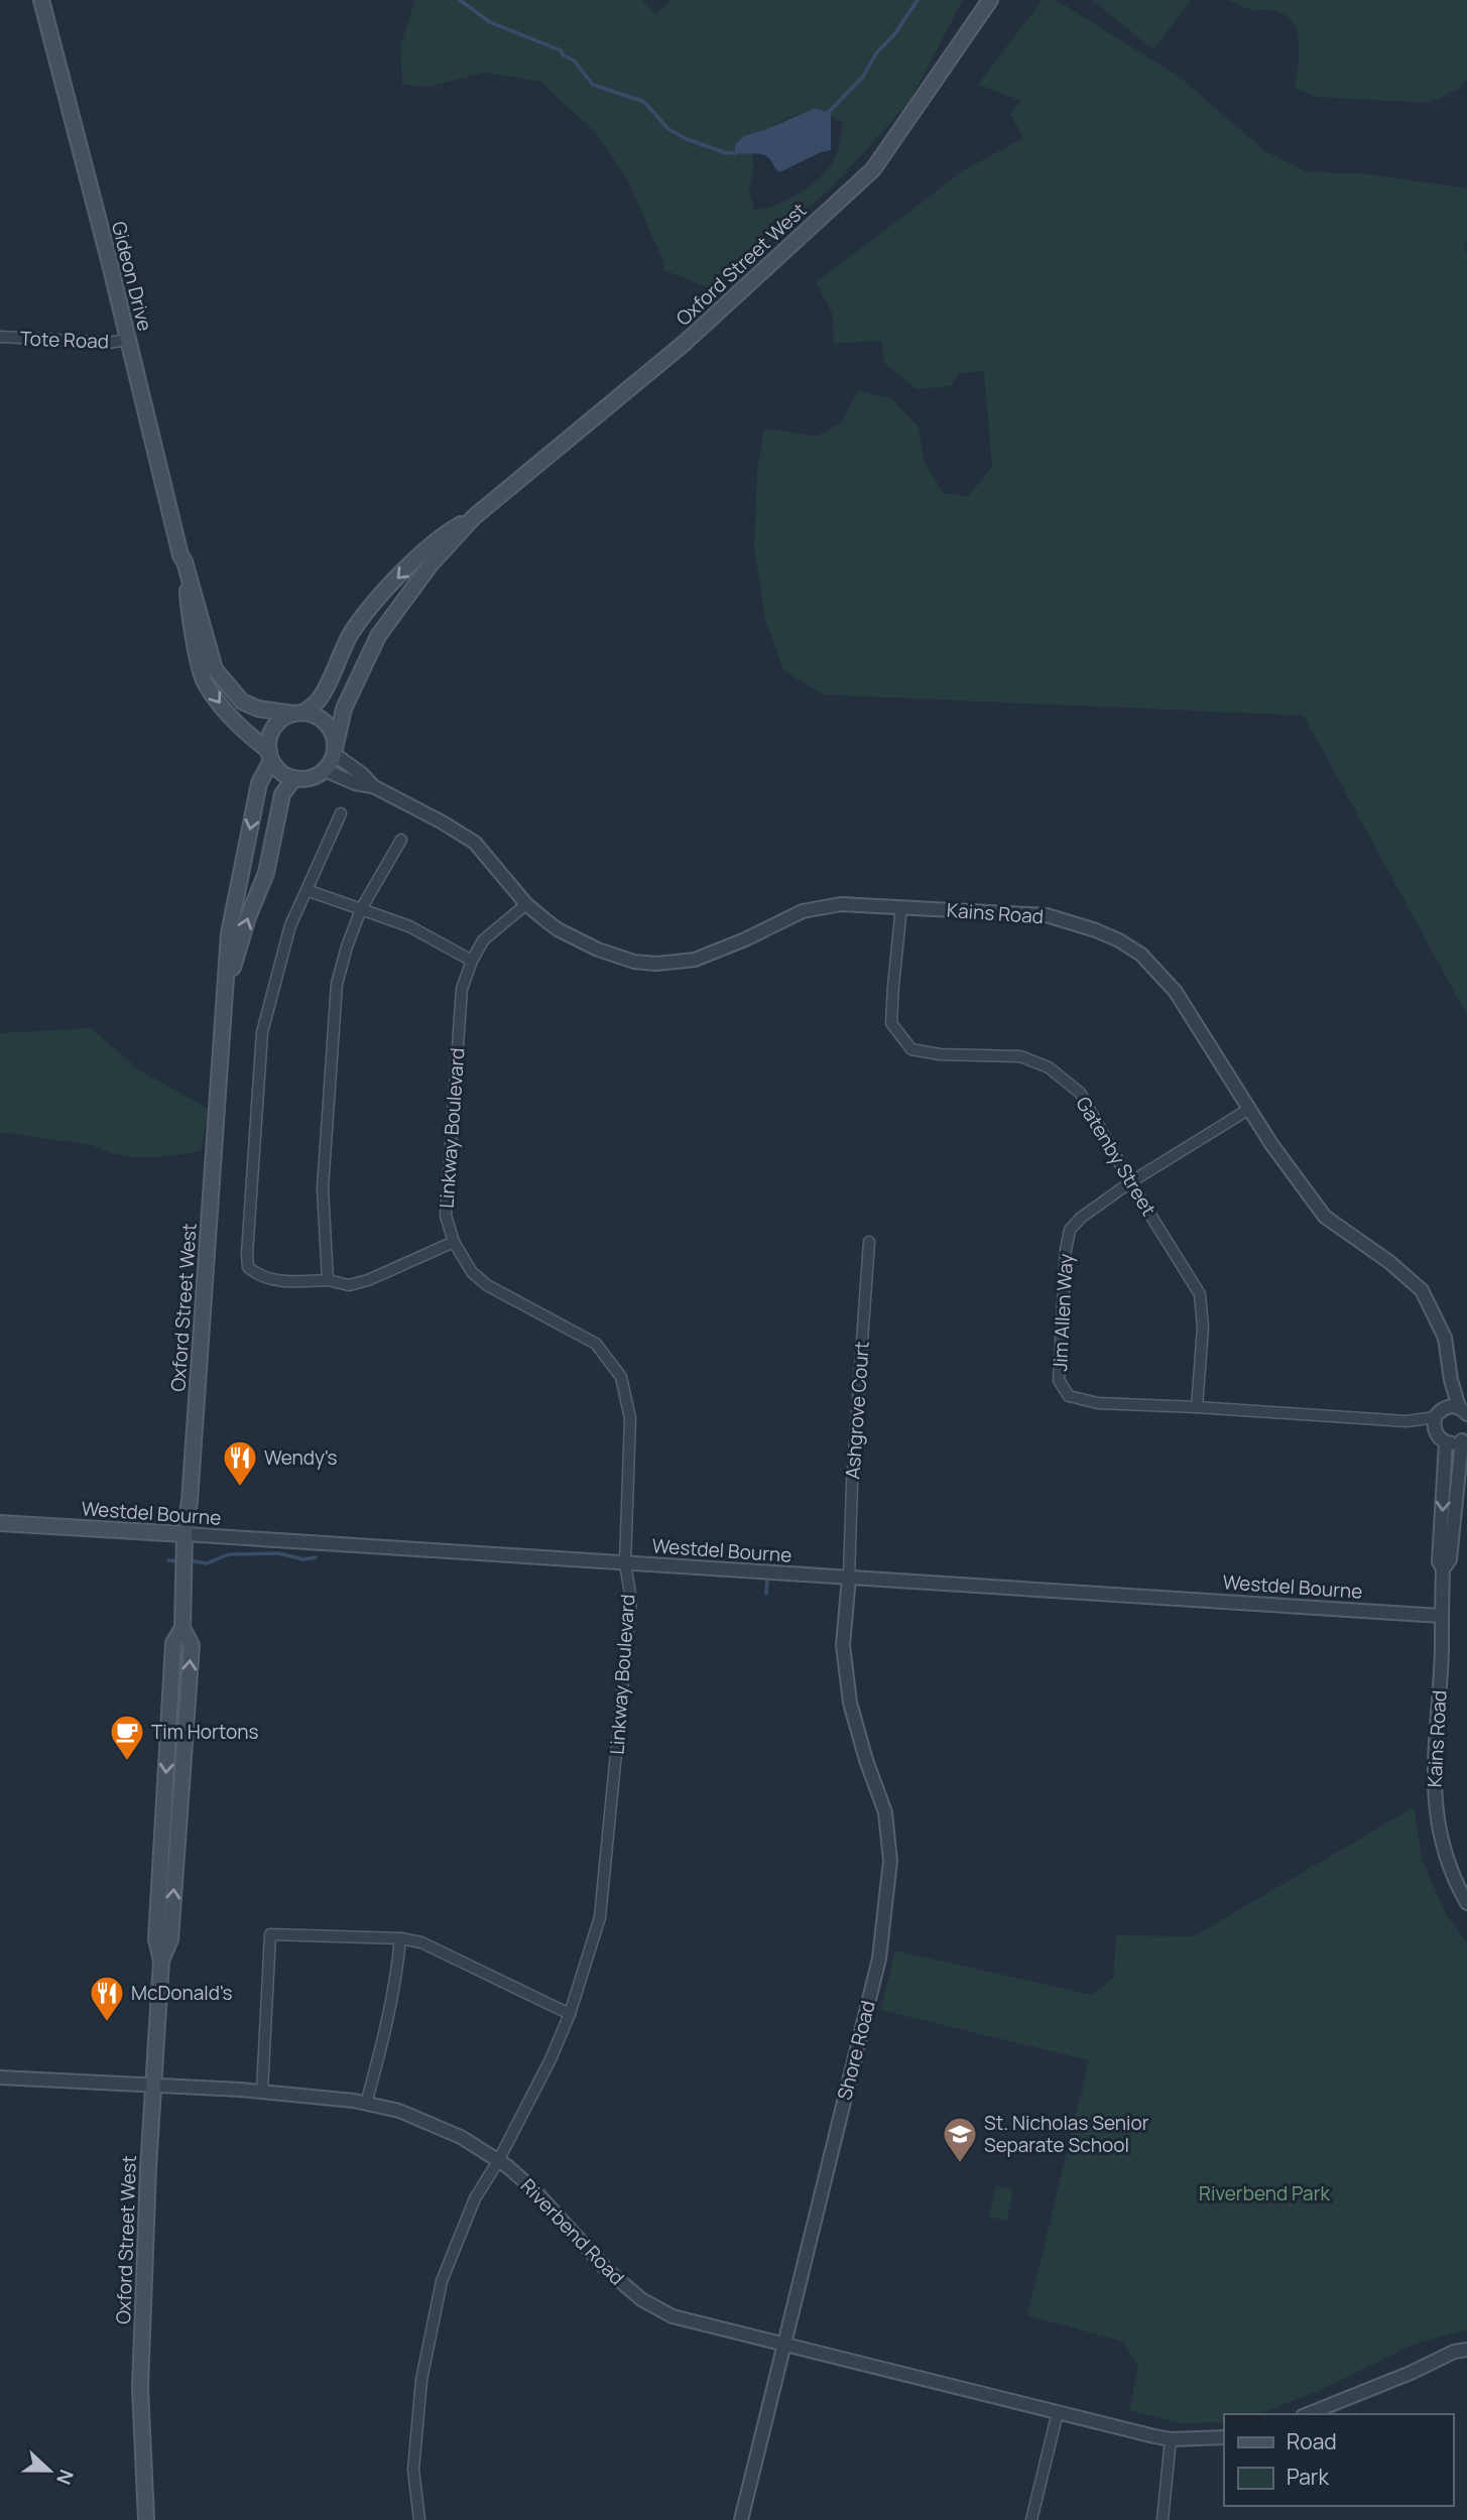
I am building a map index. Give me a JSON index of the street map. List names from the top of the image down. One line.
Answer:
{"streets":{"main road":["Oxford Street West","Gideon Drive","Westdel Bourne"],"street":["Tote Road","Kains Road","Linkway Boulevard","Gatenby Street","Jim Allen Way","Ashgrove Court","Shore Road","Riverbend Road"]},"crossings":[["Oxford Street West","Gideon Drive"],["Oxford Street West","Kains Road"],["Oxford Street West","Westdel Bourne"],["Oxford Street West","Riverbend Road"],["Gideon Drive","Tote Road"],["Gideon Drive","Kains Road"],["Kains Road","Linkway Boulevard"],["Kains Road","Gatenby Street"],["Kains Road","Jim Allen Way"],["Kains Road","Westdel Bourne"],["Linkway Boulevard","Westdel Bourne"],["Linkway Boulevard","Riverbend Road"],["Gatenby Street","Jim Allen Way"],["Ashgrove Court","Westdel Bourne"],["Ashgrove Court","Shore Road"],["Westdel Bourne","Shore Road"],["Shore Road","Riverbend Road"]],"parks":["Riverbend Park"],"places":{"restaurant":["Wendy's","McDonald's"],"cafe":["Tim Hortons"],"school or university":["St. Nicholas Senior Separate School"]},"legend":["Road","Park"],"north":"right"}
